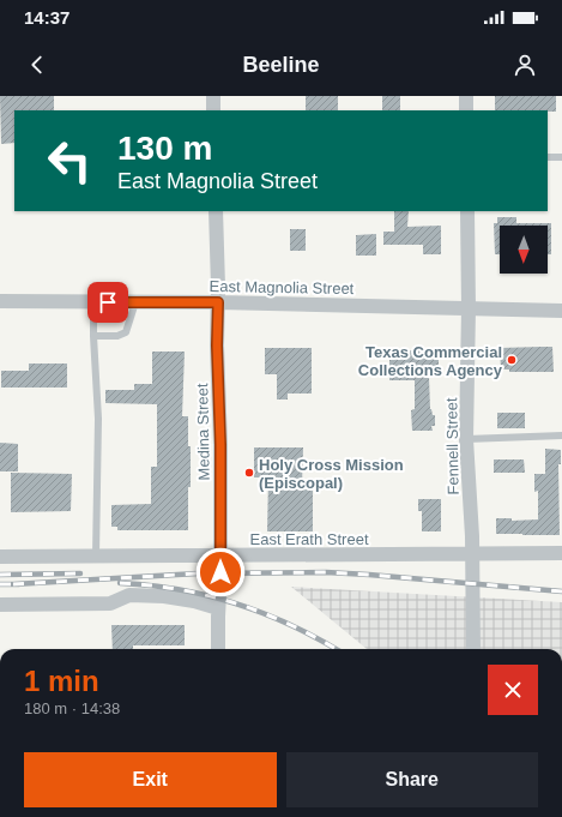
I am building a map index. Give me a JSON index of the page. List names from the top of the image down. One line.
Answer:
{"streets":{"street":["East Magnolia Street","Medina Street","Fennell Street","East Erath Street"]},"crossings":[["East Magnolia Street","Medina Street"],["East Magnolia Street","Fennell Street"],["Medina Street","East Erath Street"],["Fennell Street","East Erath Street"]],"places":["Texas Commercial Collections Agency","Holy Cross Mission (Episcopal)"],"north":"bottom","page":{"status":"14:37","header":"Beeline","turn":["130 m","East Magnolia Street"],"heading":["1 min","180 m · 14:38"],"buttons":["Exit","Share"]}}
